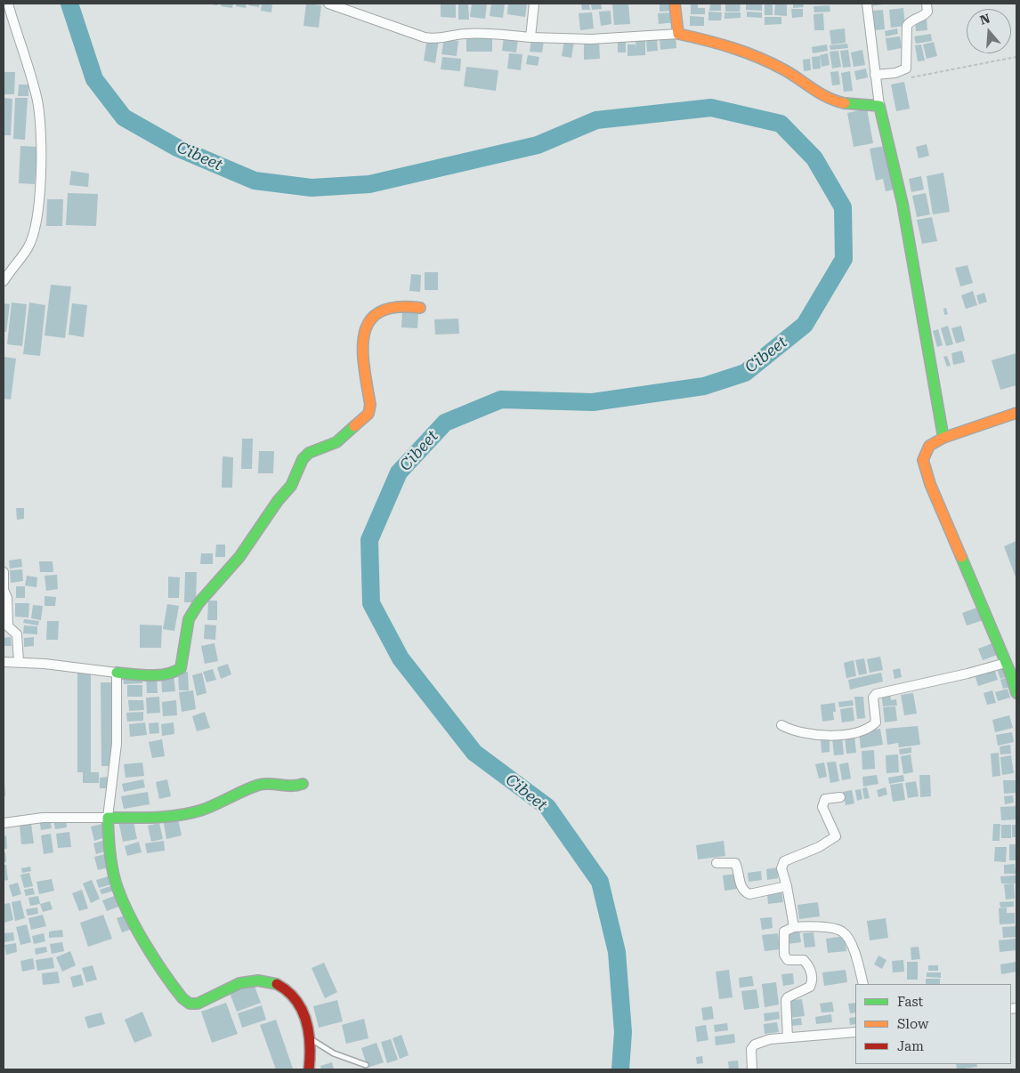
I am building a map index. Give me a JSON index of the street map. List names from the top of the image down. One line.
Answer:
{"water":["Cibeet"],"legend":["Fast","Slow","Jam"],"north":"top"}
